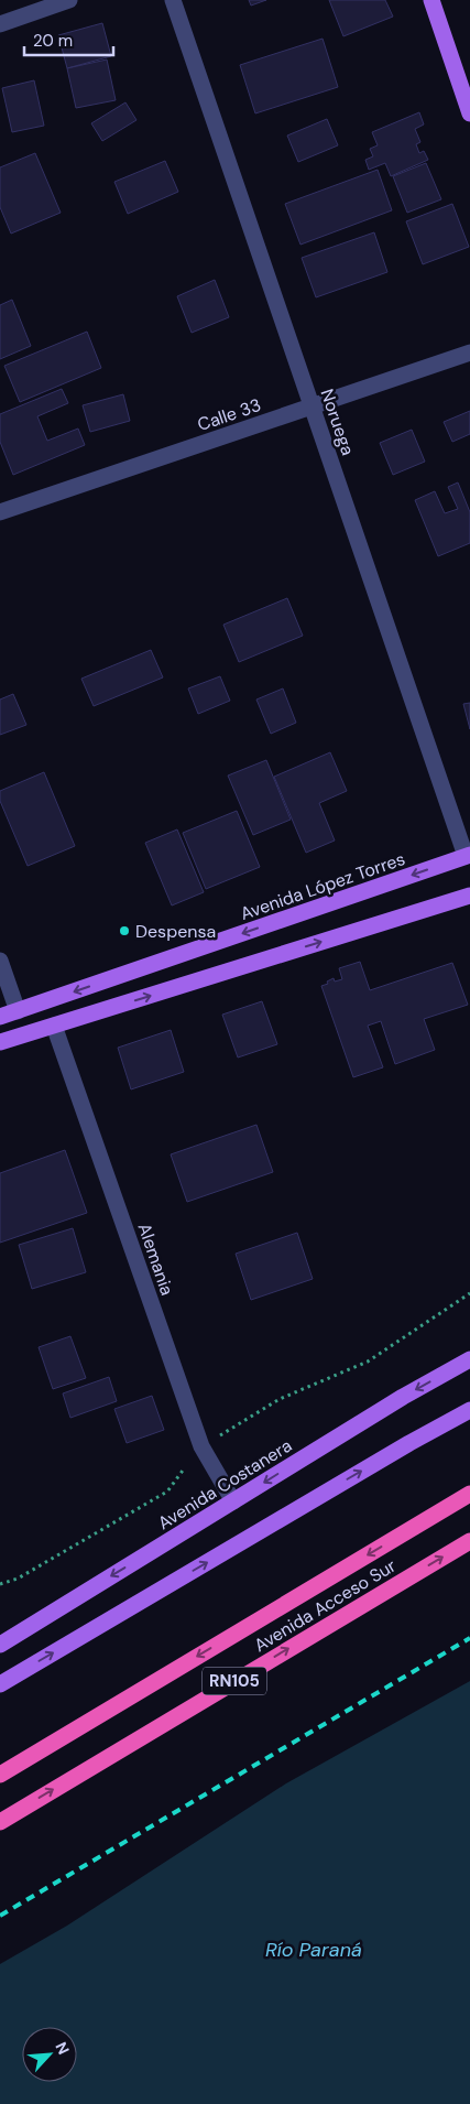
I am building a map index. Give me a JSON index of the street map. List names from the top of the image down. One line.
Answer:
{"streets":{"highway":["Avenida Acceso Sur","RN105"],"main road":["Avenida López Torres","Avenida Costanera"],"street":["Calle 33","Noruega","Alemania"]},"crossings":[["Calle 33","Noruega"],["Noruega","Avenida López Torres"],["Alemania","Avenida Costanera"]],"water":["Río Paraná"],"places":["Despensa"],"scale_bar":"20 m","north":"top right"}
